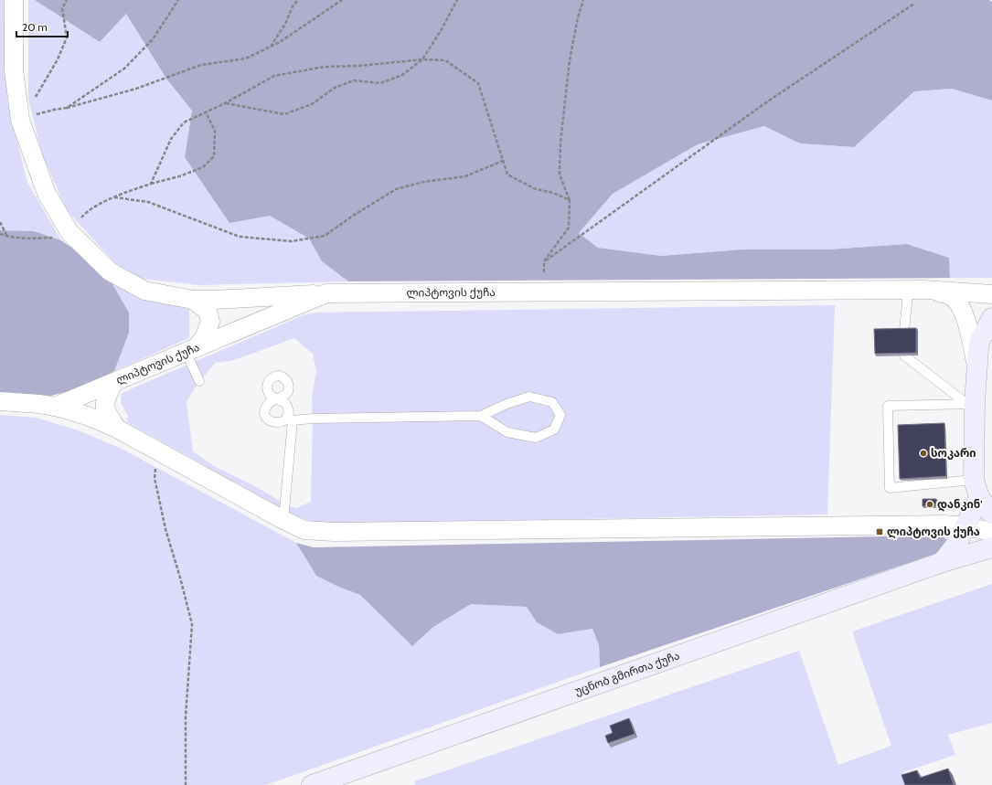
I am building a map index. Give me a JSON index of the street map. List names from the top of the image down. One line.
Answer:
{"streets":{"main road":["უცნობ გმირთა ქუჩა"],"street":["ლიპტოვის ქუჩა"]},"places":{"other":["სოკარი","დანკინ'"],"transit":["ლიპტოვის ქუჩა"]},"scale_bar":"20 m"}
